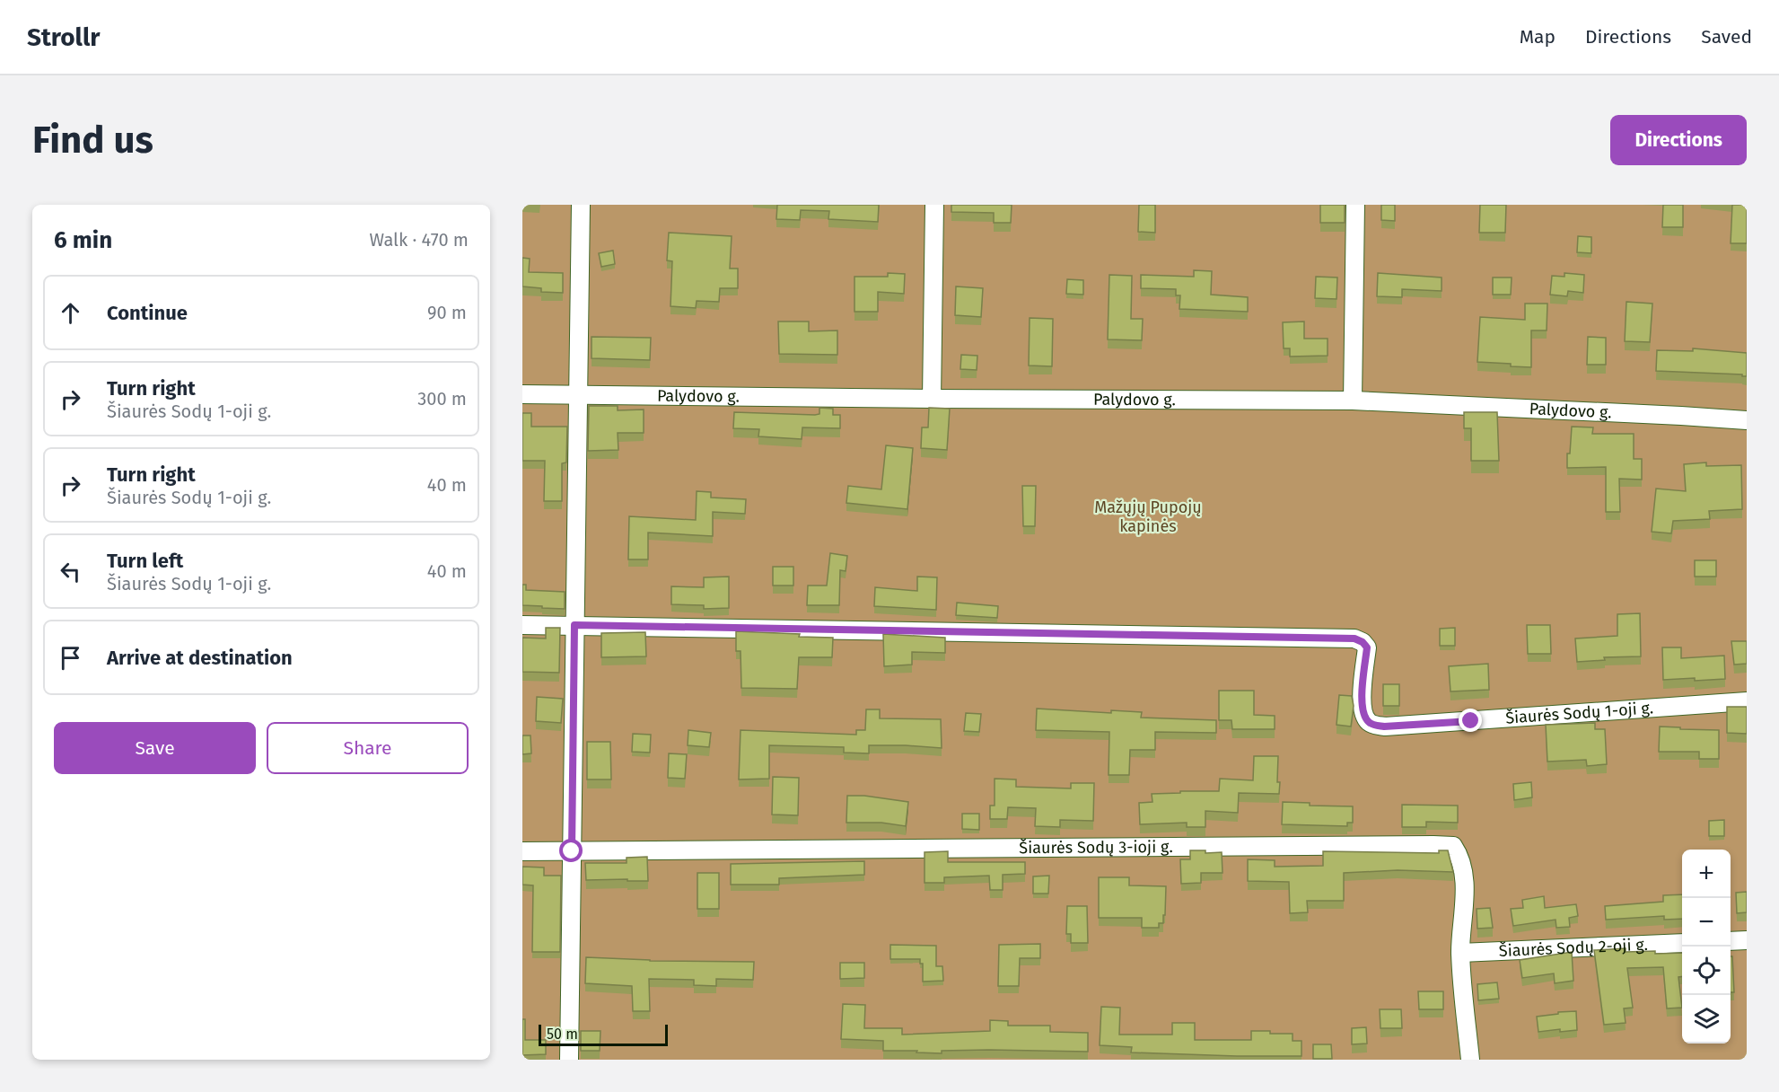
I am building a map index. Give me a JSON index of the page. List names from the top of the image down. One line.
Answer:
{"streets":{"street":["Palydovo g.","Šiaurės Sodų 1-oji g.","Šiaurės Sodų 3-ioji g.","Šiaurės Sodų 2-oji g."]},"crossings":[["Šiaurės Sodų 3-ioji g.","Šiaurės Sodų 2-oji g."]],"parks":["Mažųjų Pupojų kapinės"],"scale_bar":"50 m","page":{"header":"Strollr","nav":["Map","Directions","Saved"],"buttons":["Directions",["Save","Share"]],"title":"Find us","heading":["6 min","Walk · 470 m"],"list":[["Continue","90 m"],["Turn right","Šiaurės Sodų 1-oji g.","300 m"],["Turn right","Šiaurės Sodų 1-oji g.","40 m"],["Turn left","Šiaurės Sodų 1-oji g.","40 m"],"Arrive at destination"],"map_buttons":["+","−"],"scale":"50 m"}}
